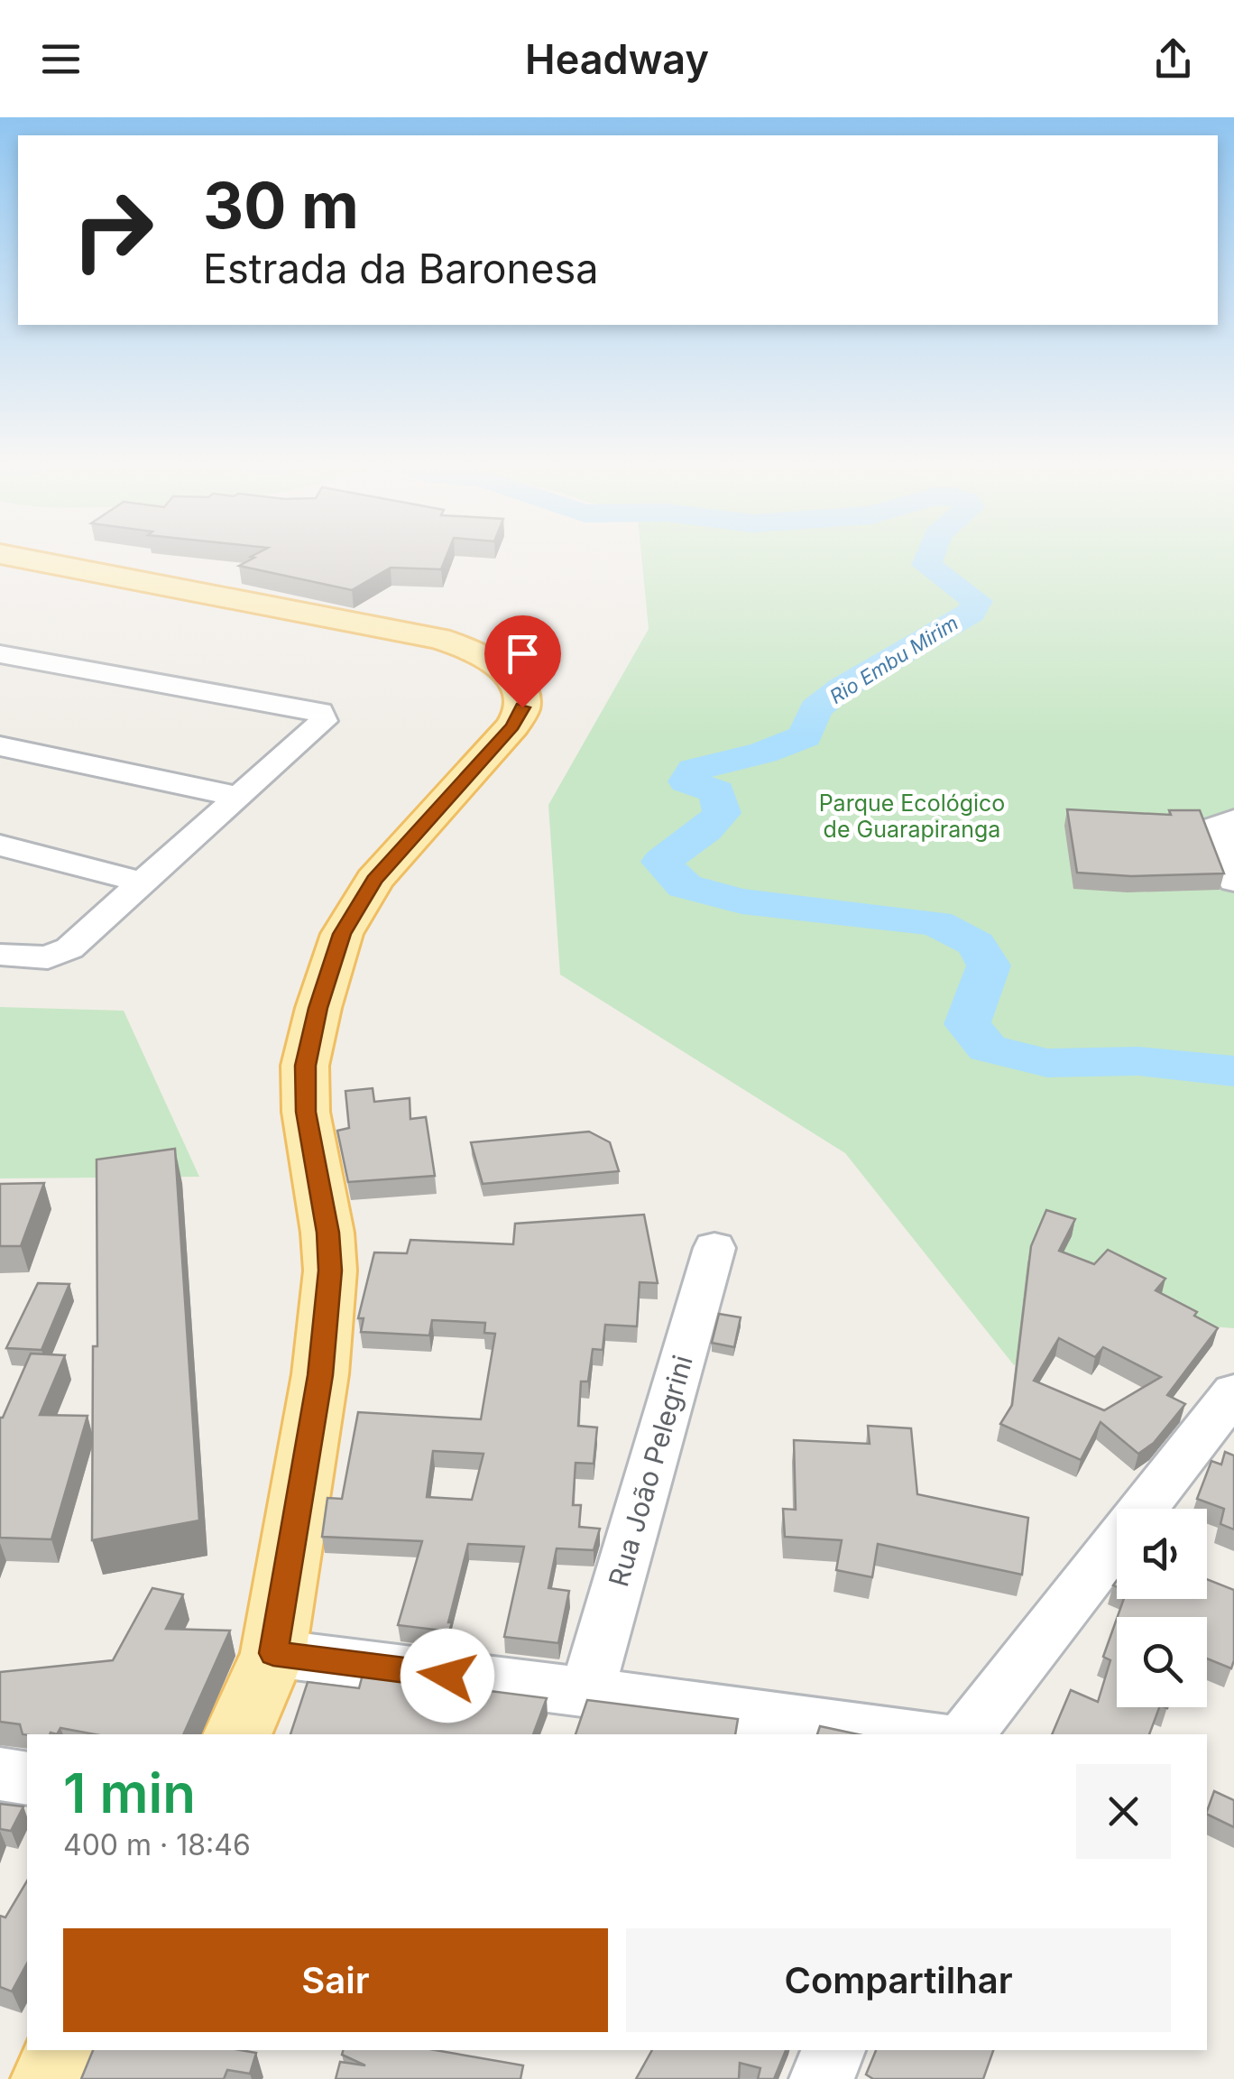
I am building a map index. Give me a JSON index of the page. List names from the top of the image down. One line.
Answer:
{"streets":{"street":["Rua João Pelegrini"]},"water":["Rio Embu Mirim"],"parks":["Parque Ecológico de Guarapiranga"],"page":{"header":"Headway","turn":["30 m","Estrada da Baronesa"],"heading":["1 min","400 m · 18:46"],"buttons":["Sair","Compartilhar"]}}
